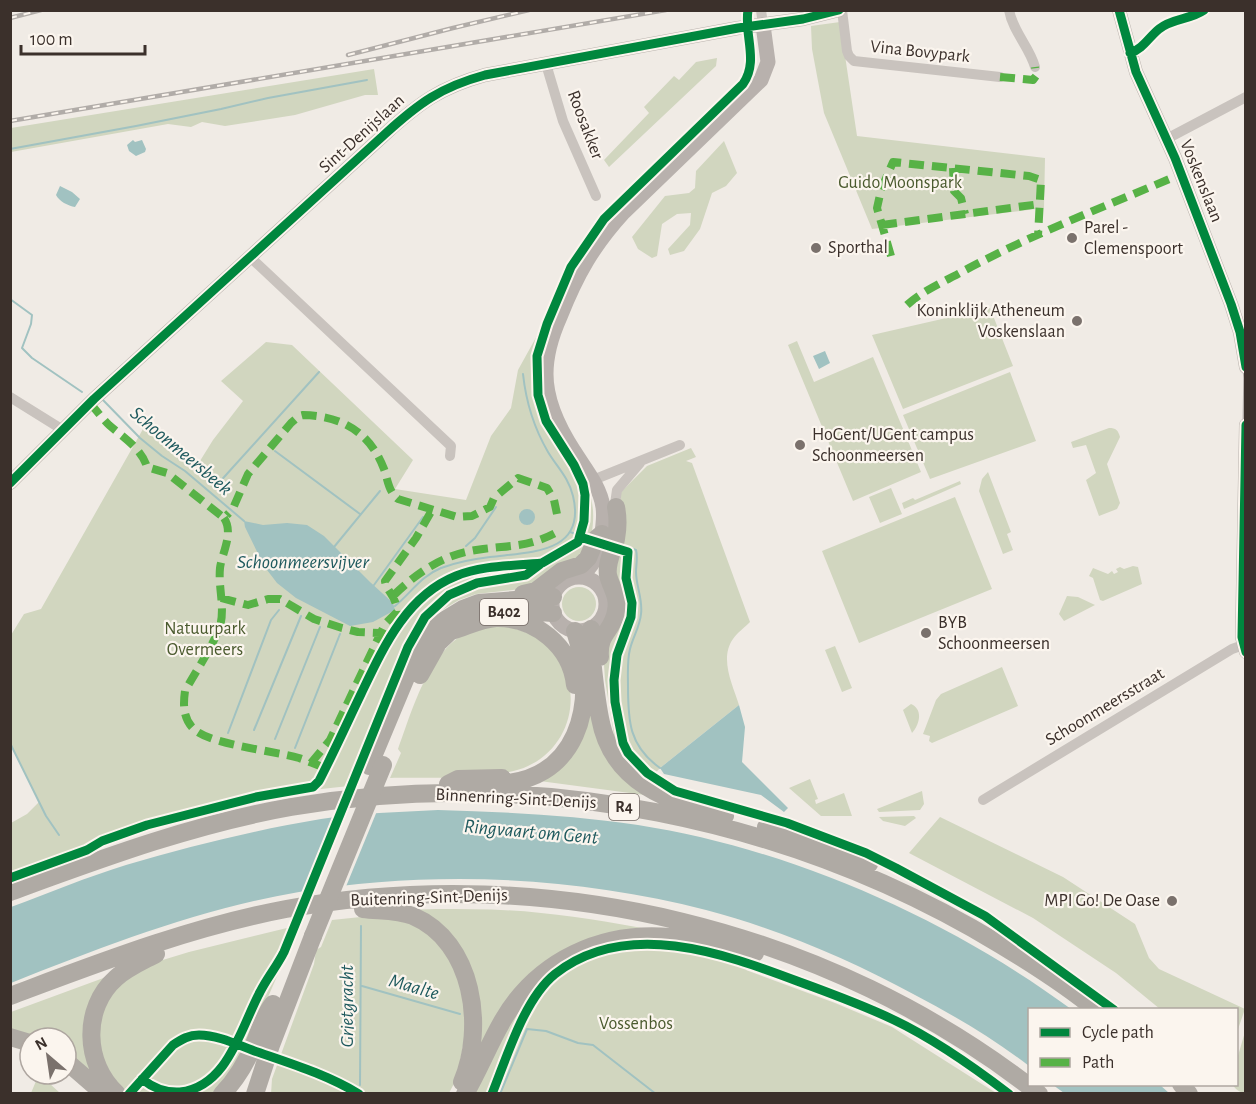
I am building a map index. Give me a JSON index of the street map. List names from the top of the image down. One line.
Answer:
{"streets":{"highway":["B402","Binnenring-Sint-Denijs","R4","Buitenring-Sint-Denijs"],"street":["Vina Bovypark","Roosakker","Sint-Denijslaan","Voskenslaan","Schoonmeersstraat"]},"crossings":[["Vina Bovypark","Sint-Denijslaan"],["Roosakker","Sint-Denijslaan"],["Sint-Denijslaan","B402"]],"water":["Schoonmeersbeek","Schoonmeersvijver","Ringvaart om Gent","Maalte","Grietgracht"],"parks":["Guido Moonspark","Natuurpark Overmeers","Vossenbos"],"places":["Parel - Clemenspoort","Sporthal","Koninklijk Atheneum Voskenslaan","HoGent/UGent campus Schoonmeersen","BYB Schoonmeersen","MPI Go! De Oase"],"legend":["Cycle path","Path"],"scale_bar":"100 m","north":"top left"}
